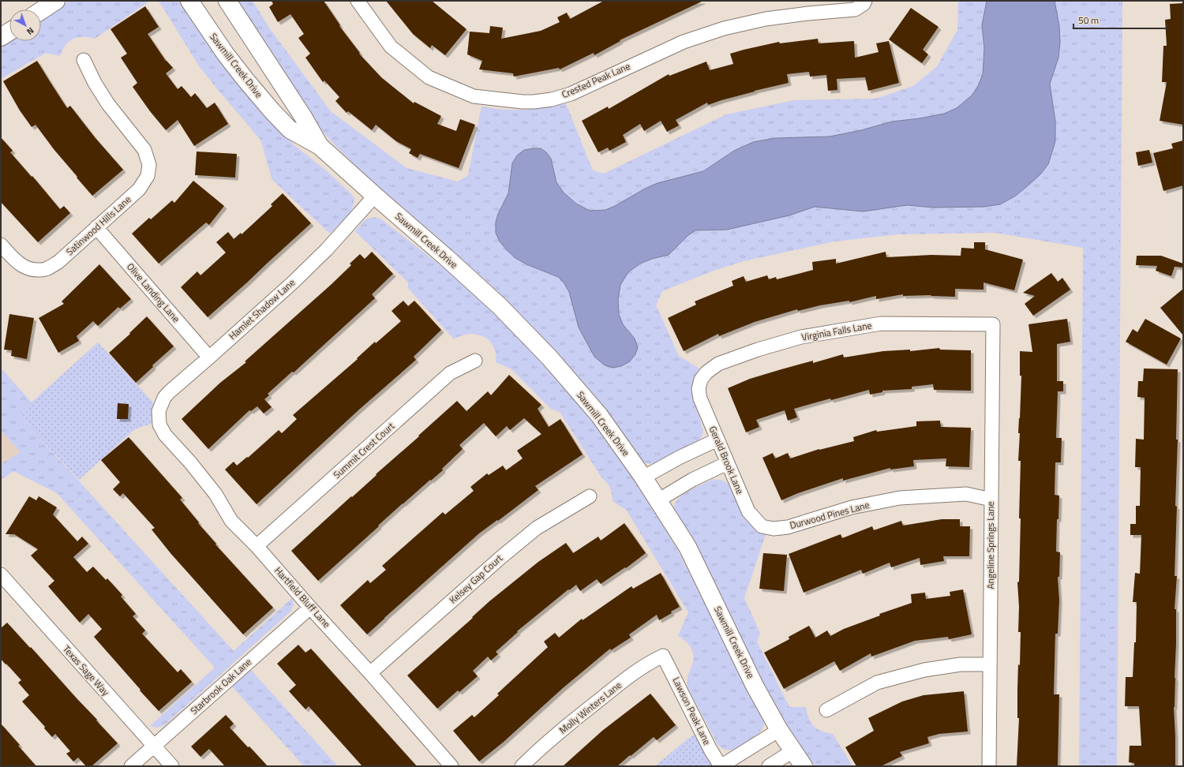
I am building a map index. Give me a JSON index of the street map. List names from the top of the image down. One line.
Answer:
{"streets":{"street":["Sawmill Creek Drive","Crested Peak Lane","Satinwood Hills Lane","Olive Landing Lane","Hamlet Shadow Lane","Virginia Falls Lane","Summit Crest Court","Gerald Brook Lane","Durwood Pines Lane","Angeline Springs Lane","Kelsey Gap Court","Hartfield Bluff Lane","Texas Sage Way","Starbrook Oak Lane","Molly Winters Lane","Lawson Peak Lane"]},"crossings":[["Sawmill Creek Drive","Hamlet Shadow Lane"],["Sawmill Creek Drive","Lawson Peak Lane"],["Satinwood Hills Lane","Olive Landing Lane"],["Olive Landing Lane","Hamlet Shadow Lane"],["Hamlet Shadow Lane","Hartfield Bluff Lane"],["Virginia Falls Lane","Gerald Brook Lane"],["Virginia Falls Lane","Angeline Springs Lane"],["Summit Crest Court","Hartfield Bluff Lane"],["Gerald Brook Lane","Durwood Pines Lane"],["Durwood Pines Lane","Angeline Springs Lane"],["Kelsey Gap Court","Hartfield Bluff Lane"],["Hartfield Bluff Lane","Starbrook Oak Lane"],["Texas Sage Way","Starbrook Oak Lane"],["Molly Winters Lane","Lawson Peak Lane"]],"scale_bar":"50 m","north":"bottom right"}
